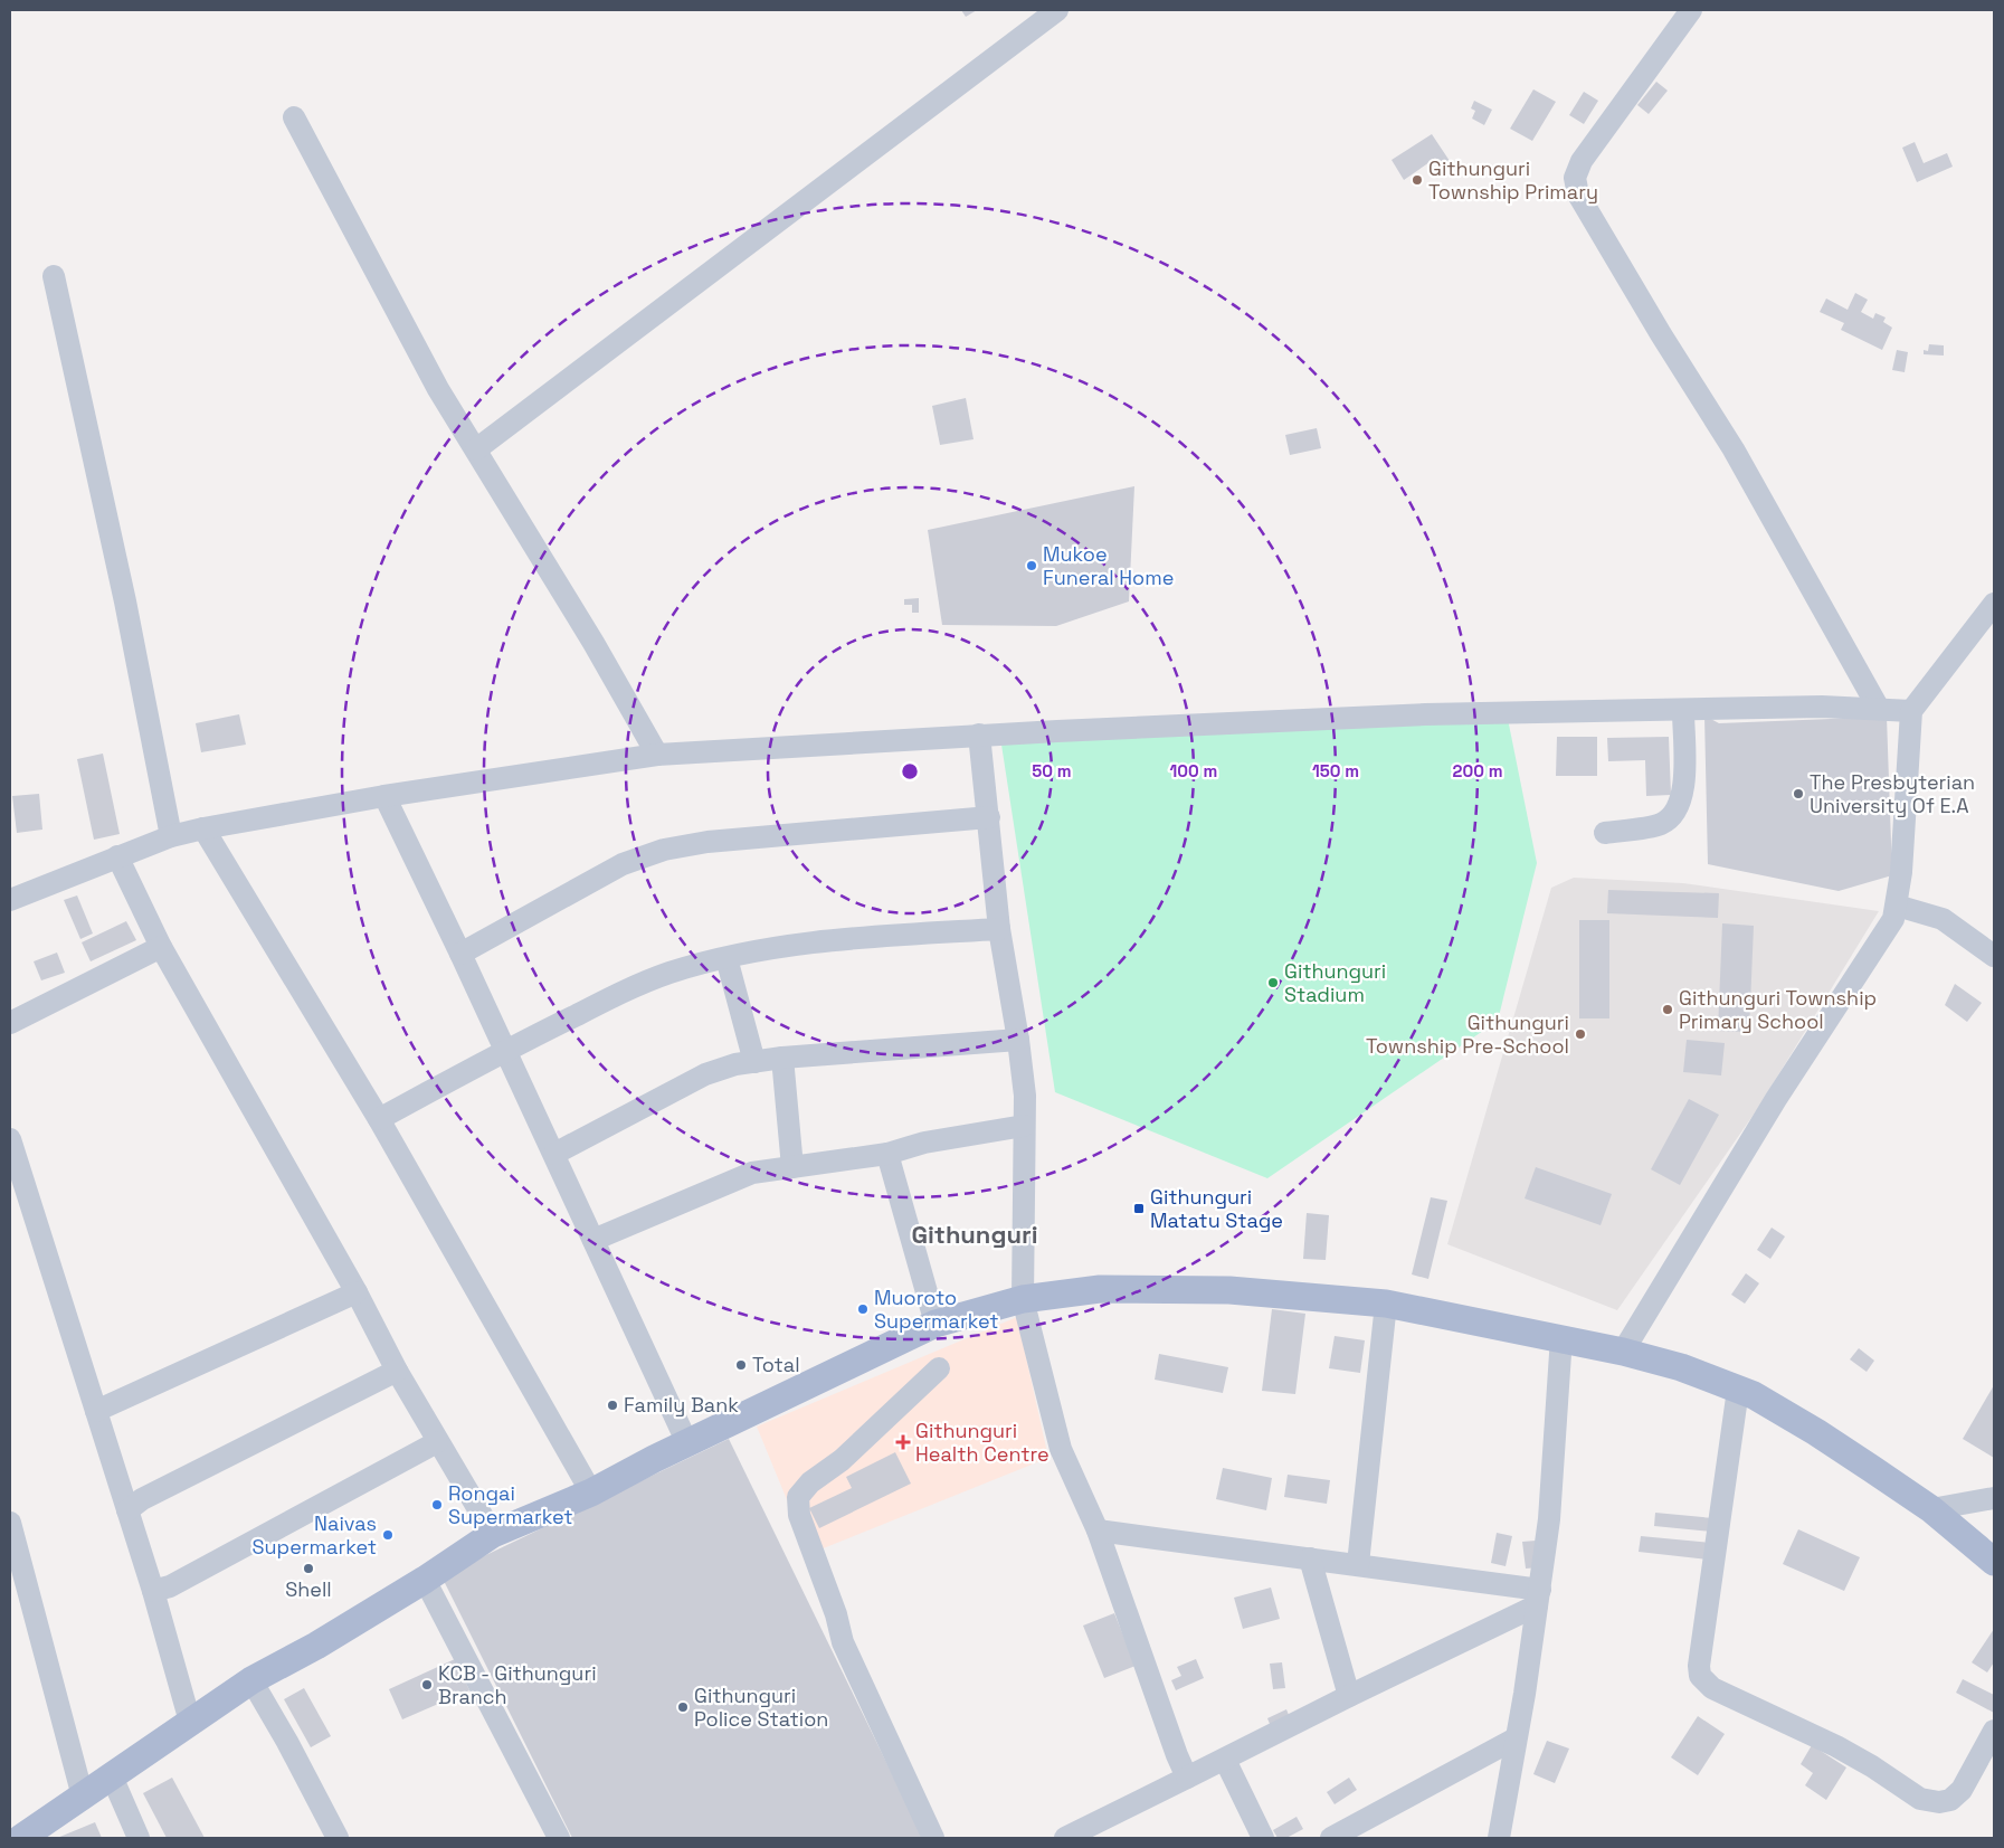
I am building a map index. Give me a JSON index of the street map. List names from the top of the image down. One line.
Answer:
{"districts":["Githunguri"],"places":{"other":["Githunguri Township Primary","Mukoe Funeral Home","The Presbyterian University Of E.A","Githunguri Stadium","Githunguri Township Primary School","Githunguri Township Pre-School","Muoroto Supermarket","Total","Family Bank","Rongai Supermarket","Naivas Supermarket","Shell","KCB - Githunguri Branch","Githunguri Police Station"],"transit":["Githunguri Matatu Stage"],"health":["Githunguri Health Centre"]},"rings":["50 m","100 m","150 m","200 m"]}
